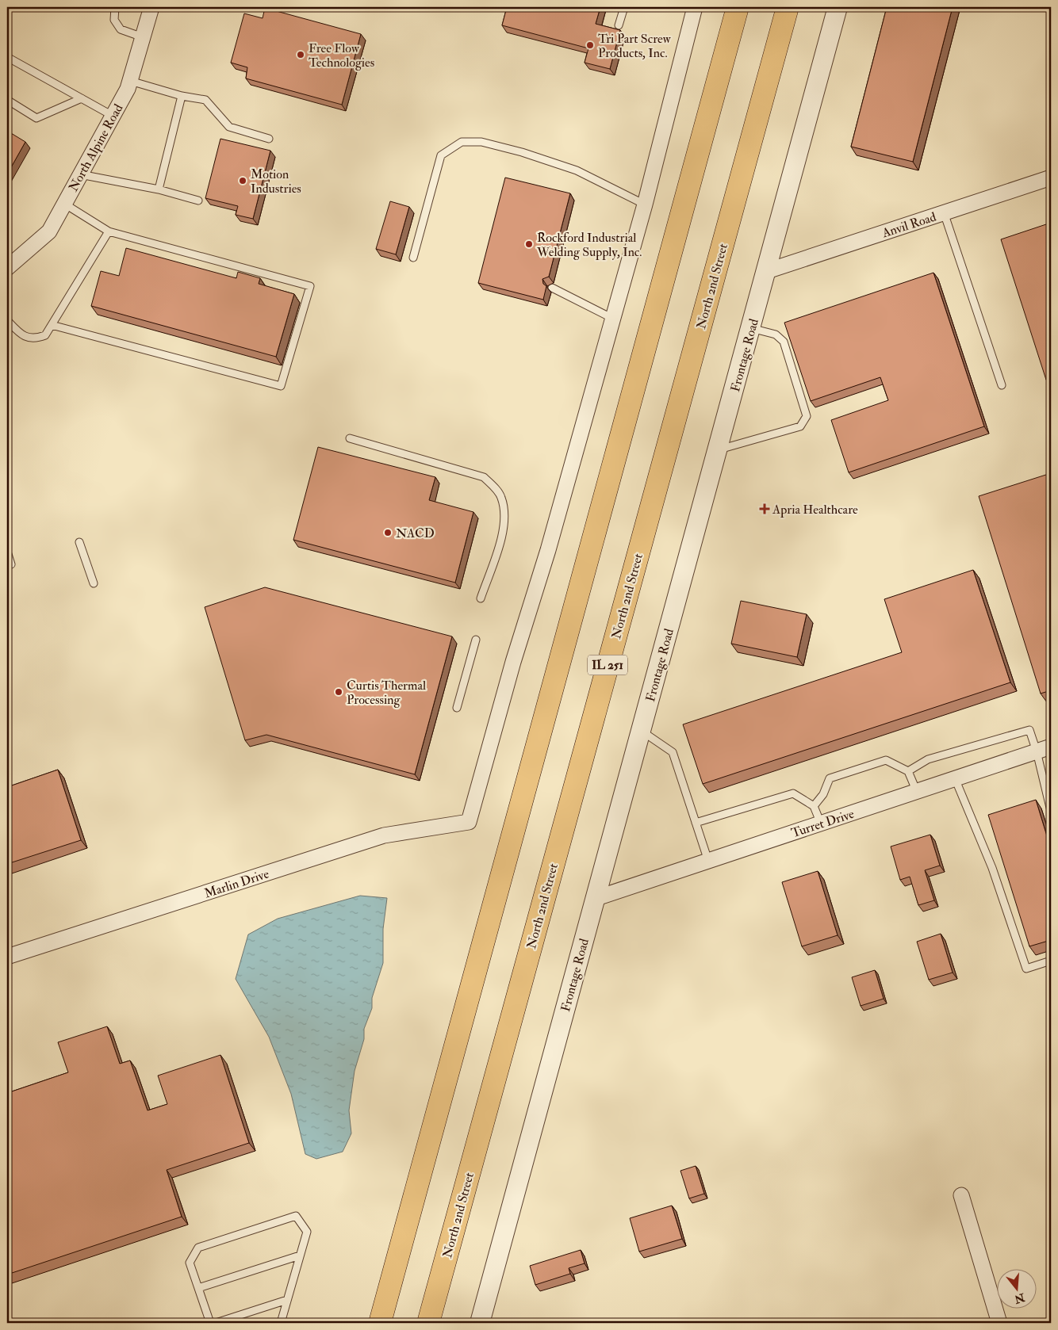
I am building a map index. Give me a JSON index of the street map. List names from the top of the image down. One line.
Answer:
{"streets":{"main road":["North 2nd Street","IL 251"],"street":["North Alpine Road","Anvil Road","Frontage Road","Turret Drive","Marlin Drive"]},"crossings":[["Anvil Road","Frontage Road"],["Frontage Road","Turret Drive"]],"places":{"other":["Tri Part Screw Products, Inc.","Free Flow Technologies","Motion Industries","Rockford Industrial Welding Supply, Inc.","NACD","Curtis Thermal Processing"],"health":["Apria Healthcare"]},"north":"bottom"}
